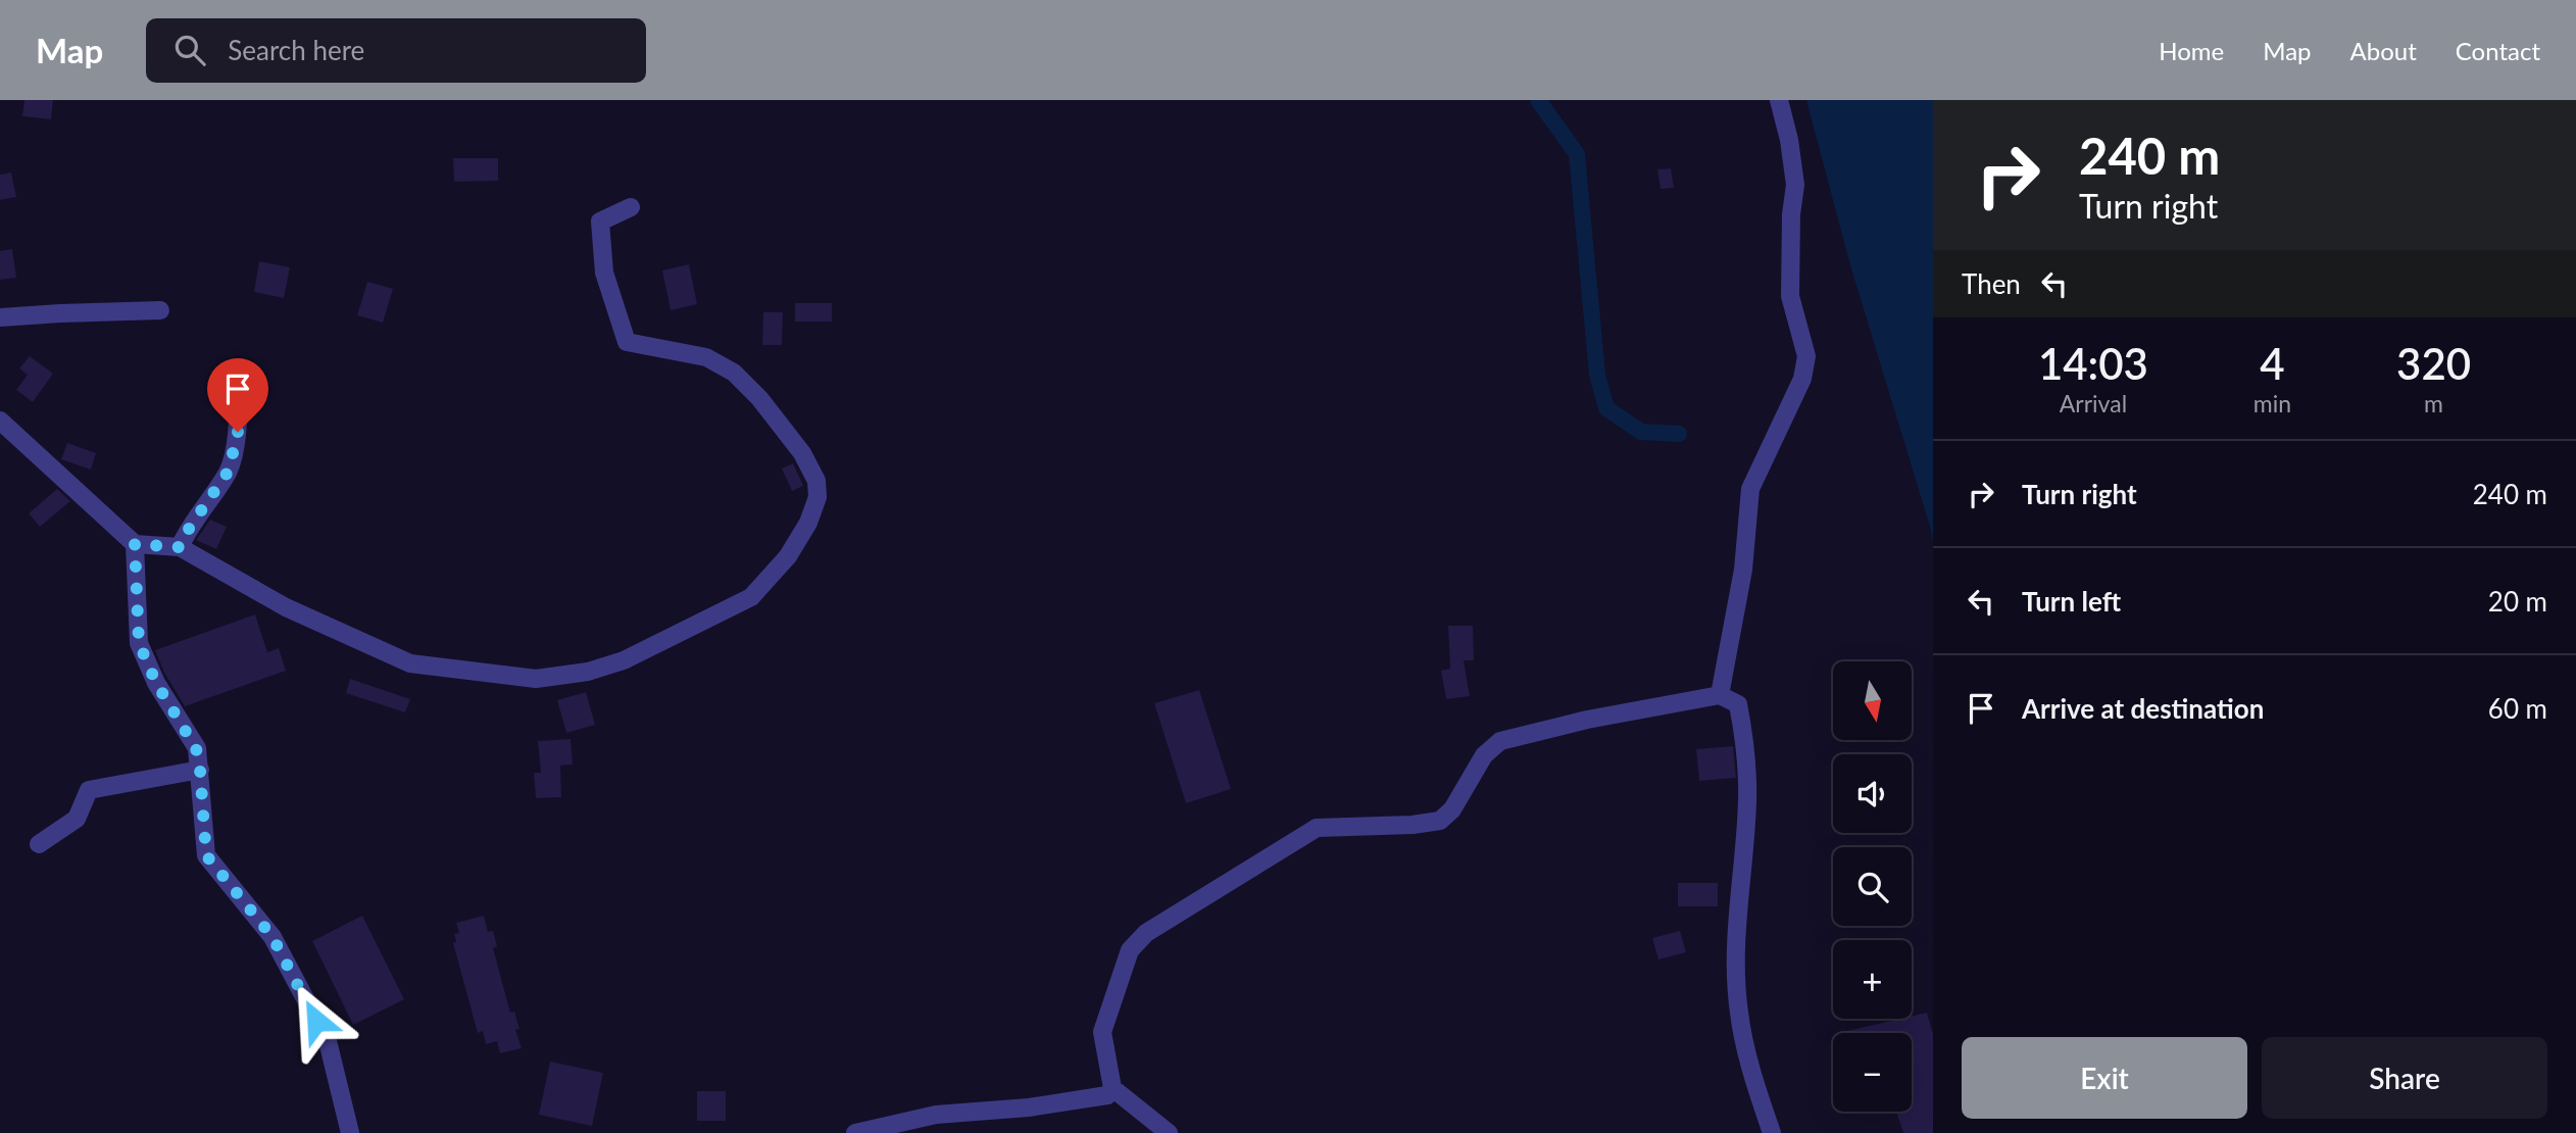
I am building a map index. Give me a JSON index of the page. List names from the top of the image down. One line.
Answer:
{"north":"bottom","page":{"header":"Map","search":"Search here","nav":["Home","Map","About","Contact"],"turn":["240 m","Turn right"],"then":"Then","eta":["14:03","Arrival","4","min","320","m"],"list":[{"name":"Turn right","value":"240 m"},{"name":"Turn left","value":"20 m"},{"name":"Arrive at destination","value":"60 m"}],"map_buttons":["+","−"],"buttons":["Exit","Share"]}}
